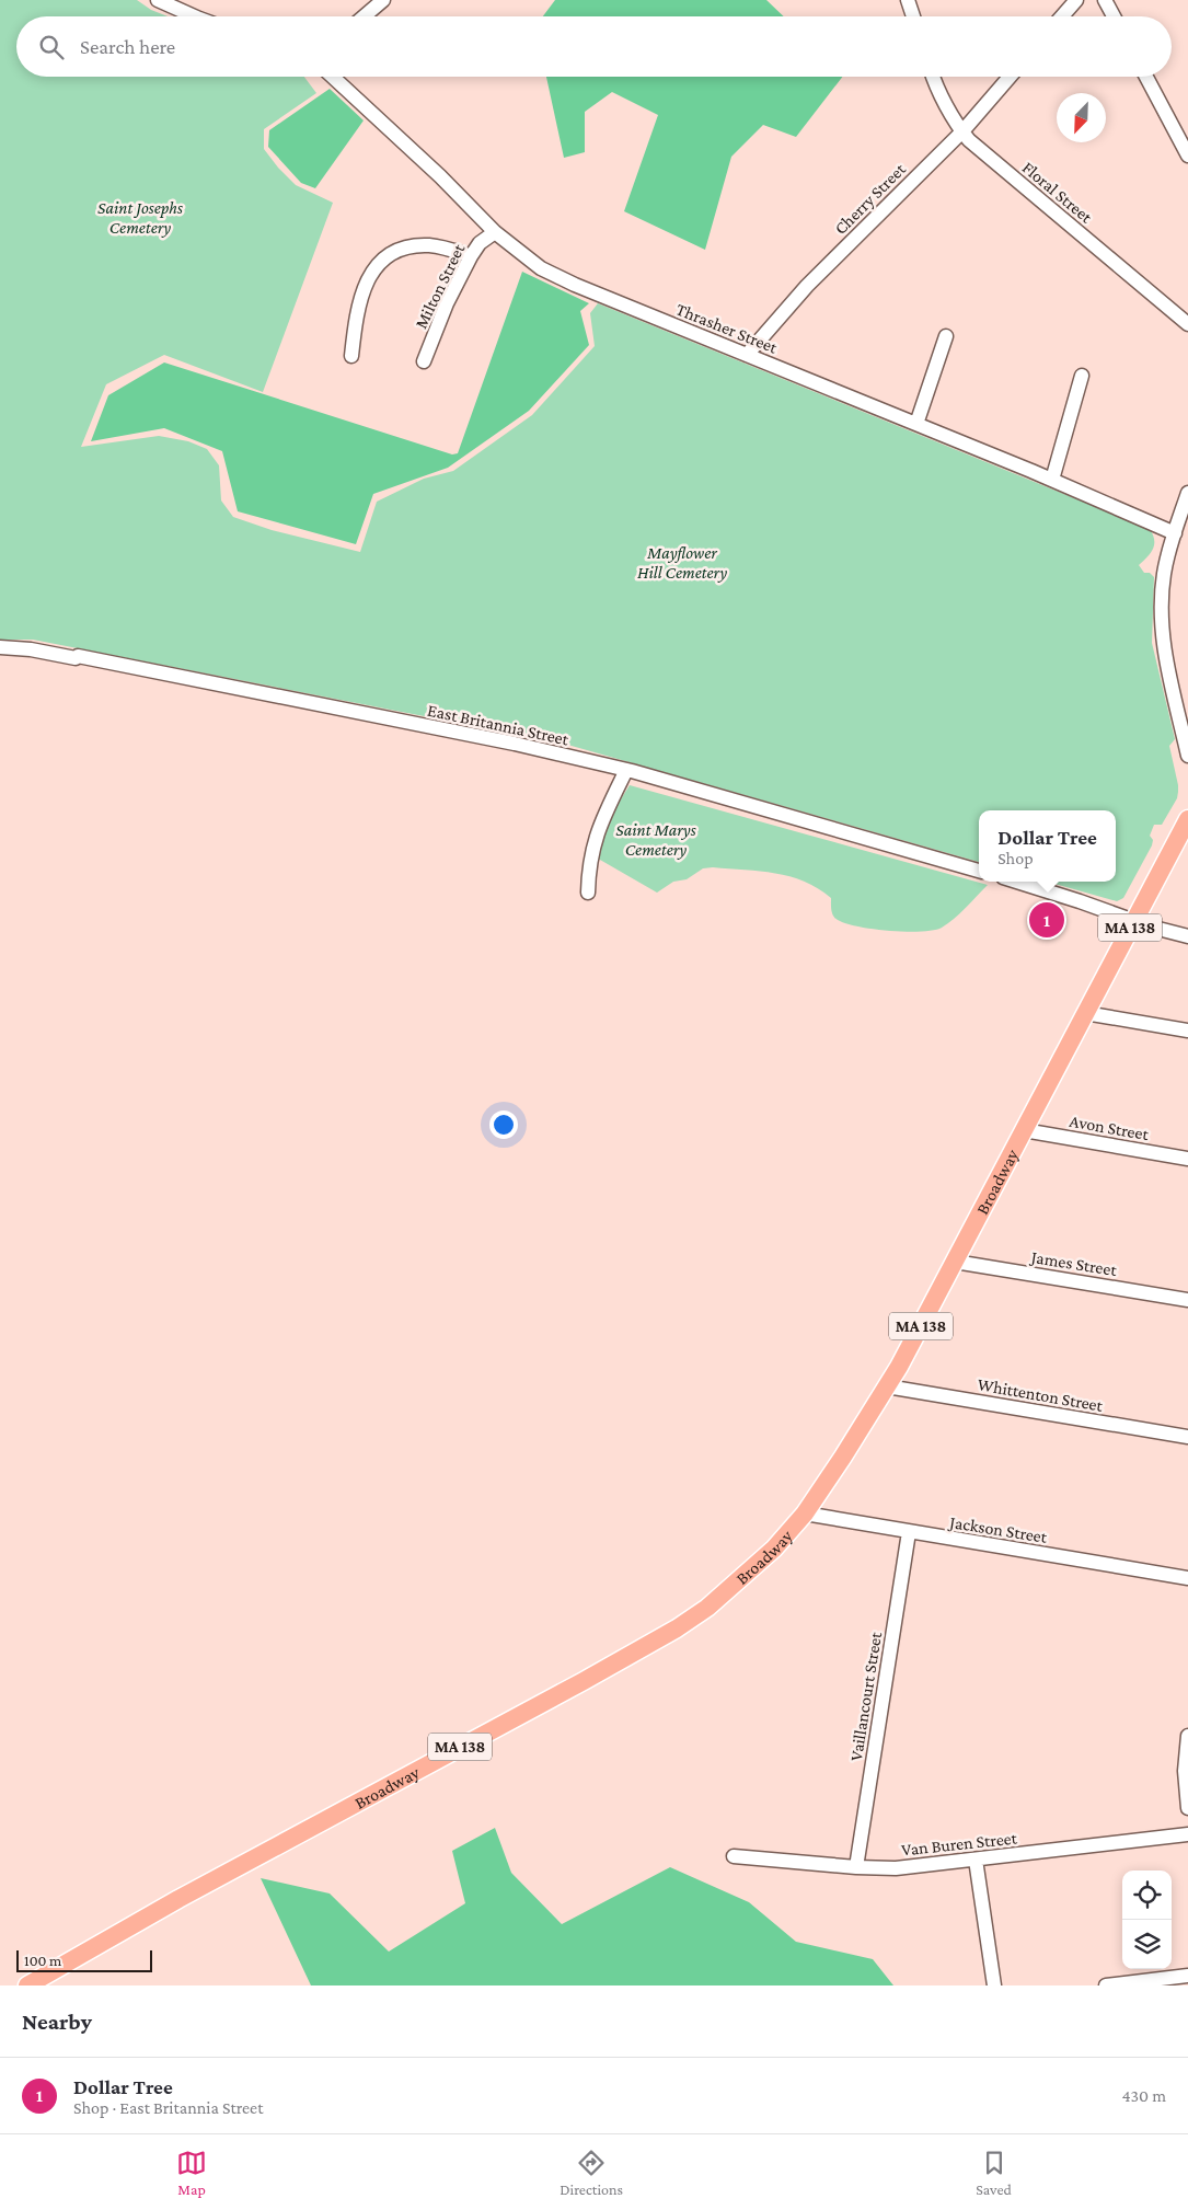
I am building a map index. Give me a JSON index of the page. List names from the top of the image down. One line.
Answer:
{"streets":{"main road":["MA 138","Broadway"],"street":["Floral Street","Cherry Street","Milton Street","Thrasher Street","East Britannia Street","Avon Street","James Street","Whittenton Street","Jackson Street","Vaillancourt Street","Van Buren Street"]},"crossings":[["Floral Street","Cherry Street"],["Cherry Street","Thrasher Street"],["Milton Street","Thrasher Street"],["Avon Street","Broadway"],["Broadway","James Street"],["Broadway","Whittenton Street"],["Broadway","Jackson Street"],["Jackson Street","Vaillancourt Street"],["Vaillancourt Street","Van Buren Street"]],"parks":["Saint Josephs Cemetery","Mayflower Hill Cemetery","Saint Marys Cemetery"],"scale_bar":"100 m","north":"bottom left","page":{"search":"Search here","popup":["Dollar Tree","Shop"],"pins":"1","scale":"100 m","heading":"Nearby","list":[{"mark":"1","name":"Dollar Tree","note":"Shop · East Britannia Street","value":"430 m"}],"nav":["Map","Directions","Saved"]}}
